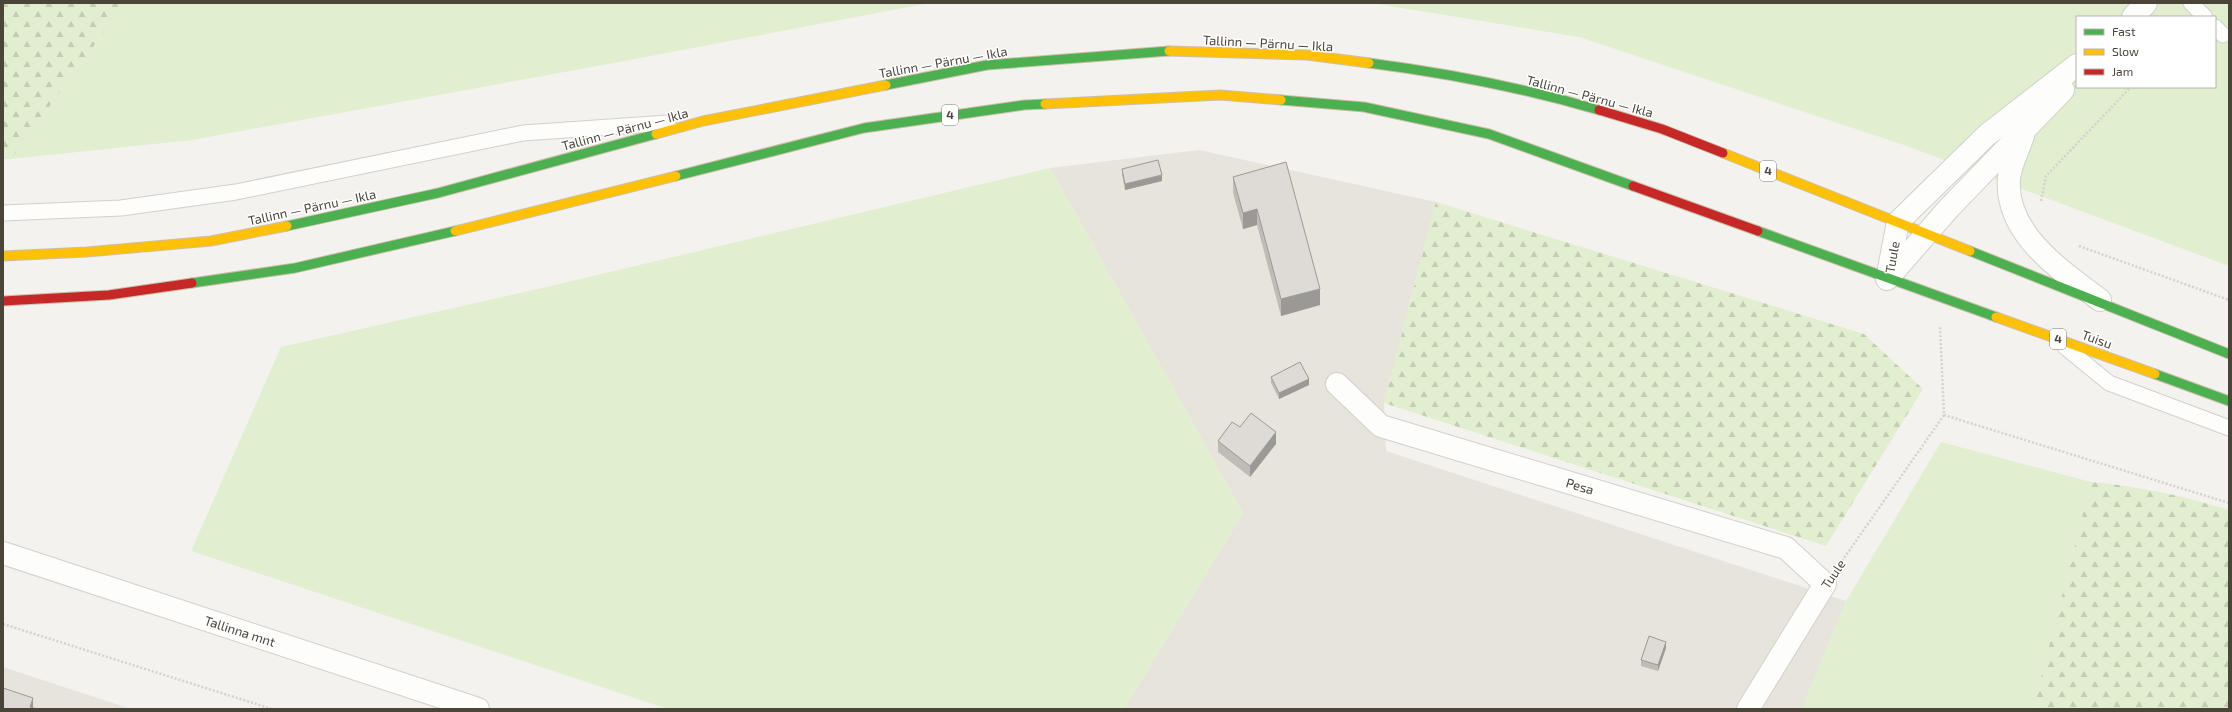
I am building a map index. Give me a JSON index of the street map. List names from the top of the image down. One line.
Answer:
{"streets":{"highway":["Tallinn — Pärnu — Ikla","4","Tuisu"],"street":["Tuule","Pesa","Tallinna mnt"]},"crossings":[["Tallinn — Pärnu — Ikla","4"],["Tallinn — Pärnu — Ikla","Tuule"],["4","Tuule"],["4","Tuisu"],["Tuule","Tuisu"],["Tuule","Pesa"]],"legend":["Fast","Slow","Jam"]}
